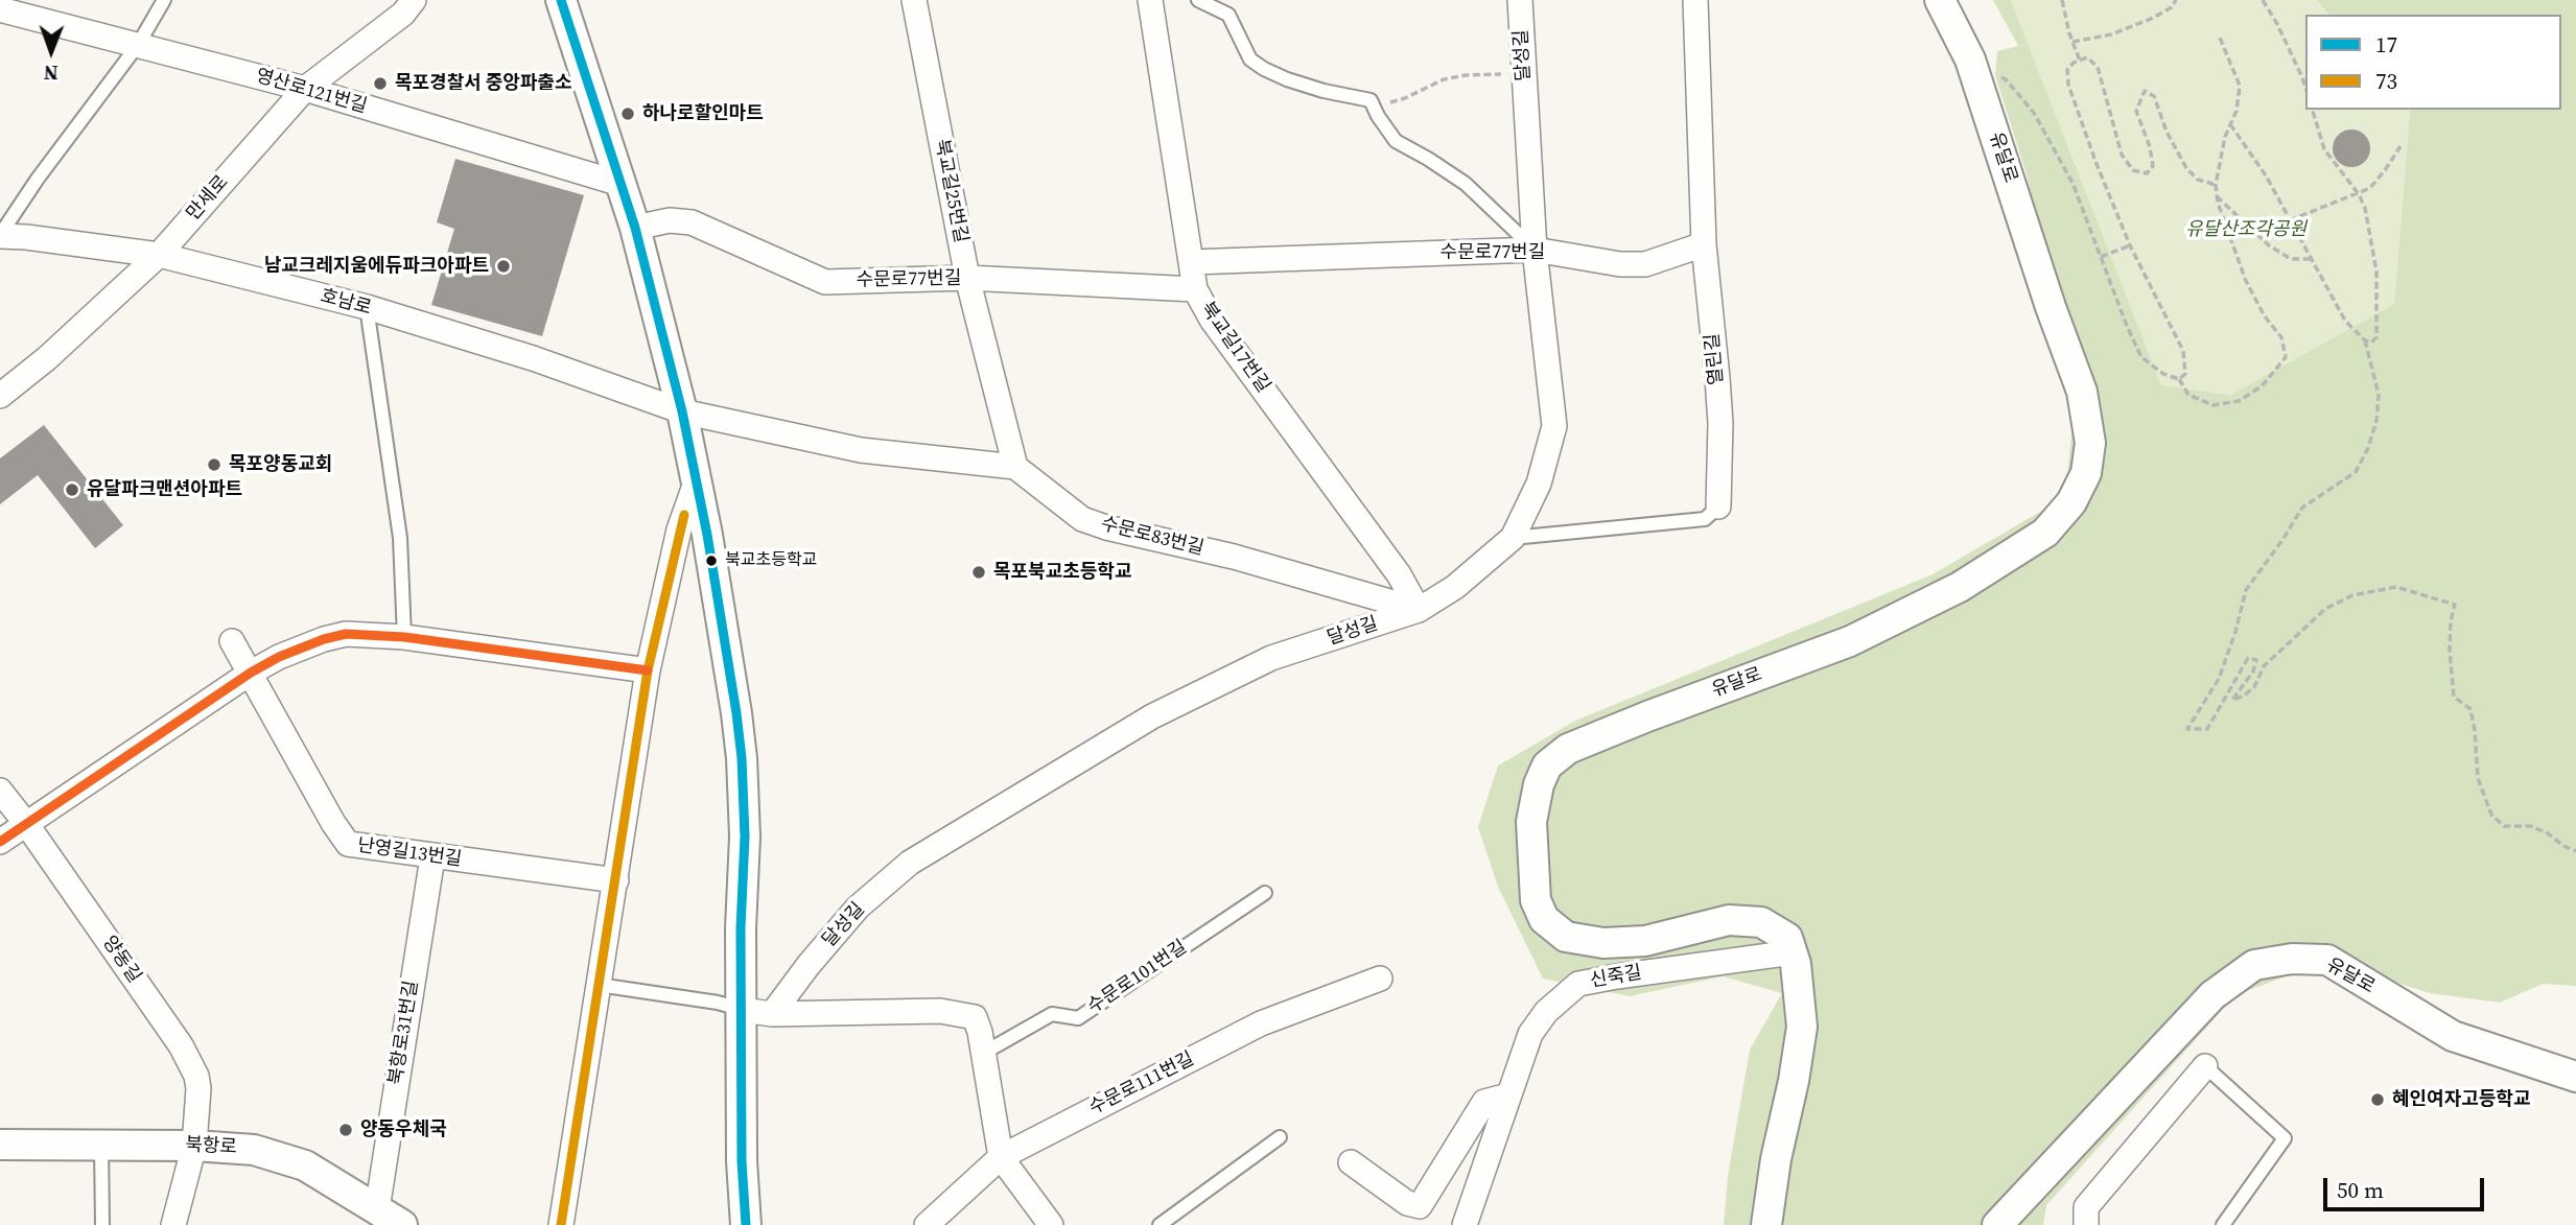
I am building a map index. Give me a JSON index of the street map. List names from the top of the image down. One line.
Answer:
{"streets":{"street":["달성길","영산로121번길","유달로","북교길25번길","만세로","수문로77번길","호남로","북교길17번길","열린길","수문로83번길","난영길13번길","양동길","신죽길","북항로31번길","수문로111번길","북항로"],"lane":["수문로101번길"]},"crossings":[["달성길","수문로77번길"],["달성길","북교길17번길"],["달성길","열린길"],["달성길","수문로83번길"],["영산로121번길","만세로"],["유달로","신죽길"],["북교길25번길","수문로77번길"],["북교길25번길","수문로83번길"],["만세로","호남로"],["수문로77번길","북교길17번길"],["수문로77번길","열린길"],["북교길17번길","수문로83번길"],["난영길13번길","북항로31번길"],["양동길","북항로"],["북항로31번길","북항로"]],"parks":["유달산조각공원"],"places":["목포경찰서 중앙파출소","하나로할인마트","남교크레지움에듀파크아파트","목포양동교회","유달파크맨션아파트","북교초등학교","목포북교초등학교","혜인여자고등학교","양동우체국"],"lines":["transit line 17","transit line 73"],"legend":["17","73"],"scale_bar":"50 m","north":"bottom"}
